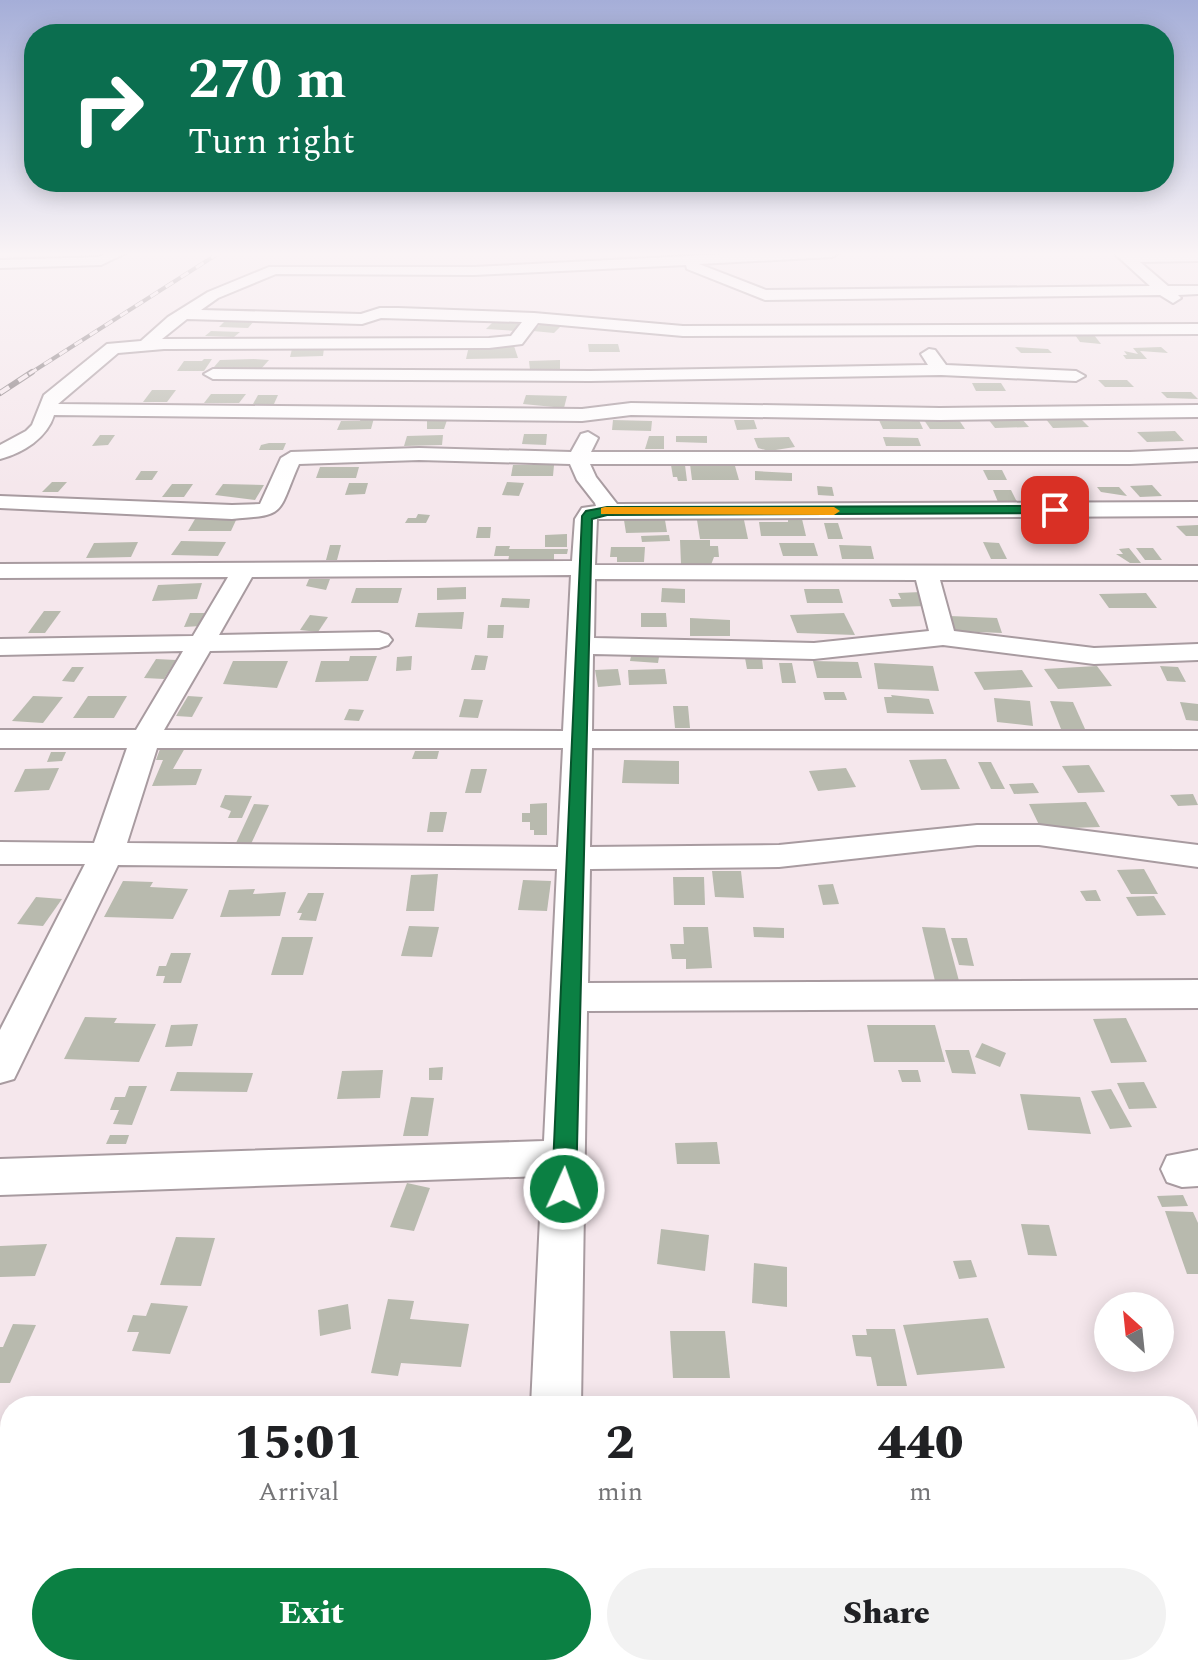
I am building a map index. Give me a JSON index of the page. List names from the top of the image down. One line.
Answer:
{"north":"top left","page":{"turn":["270 m","Turn right"],"eta":["15:01","Arrival","2","min","440","m"],"buttons":["Exit","Share"]}}
